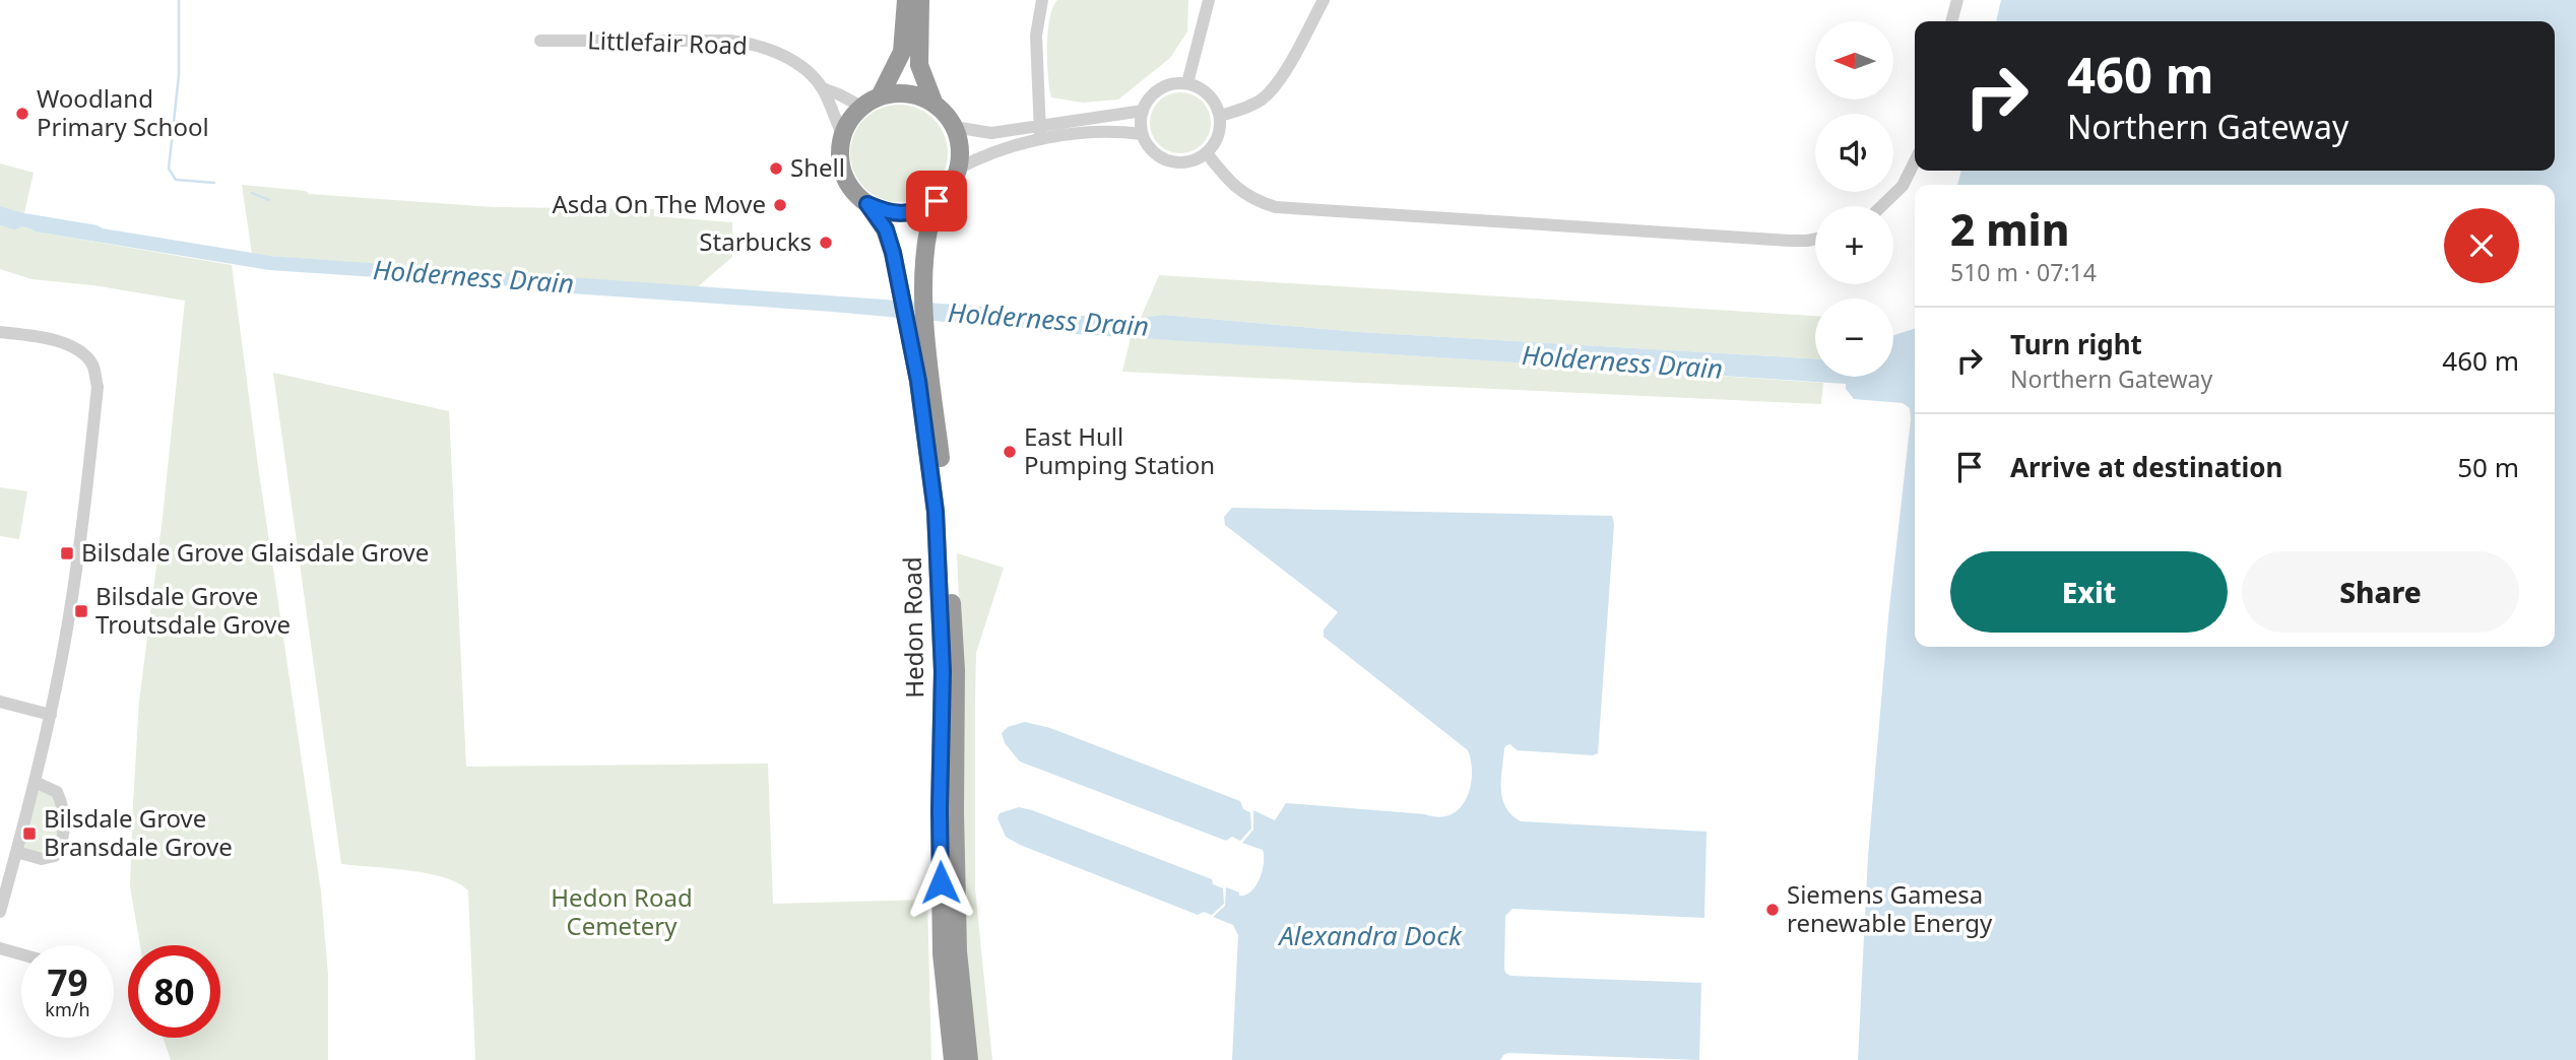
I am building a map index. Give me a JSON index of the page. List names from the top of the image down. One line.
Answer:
{"streets":{"highway":["Hedon Road"],"street":["Littlefair Road"]},"crossings":[["Littlefair Road","Hedon Road"]],"water":["Holderness Drain","Alexandra Dock"],"parks":["Hedon Road Cemetery"],"places":{"other":["Woodland Primary School","Shell","Asda On The Move","Starbucks","East Hull Pumping Station","Siemens Gamesa renewable Energy"],"transit":["Bilsdale Grove Glaisdale Grove","Bilsdale Grove Troutsdale Grove","Bilsdale Grove Bransdale Grove"]},"north":"left","page":{"map_buttons":["+","−"],"turn":["460 m","Northern Gateway"],"heading":["2 min","510 m · 07:14"],"list":[{"name":"Turn right","note":"Northern Gateway","value":"460 m"},{"name":"Arrive at destination","value":"50 m"}],"buttons":["Exit","Share"],"speed":"79 km/h","limit":"80"}}
